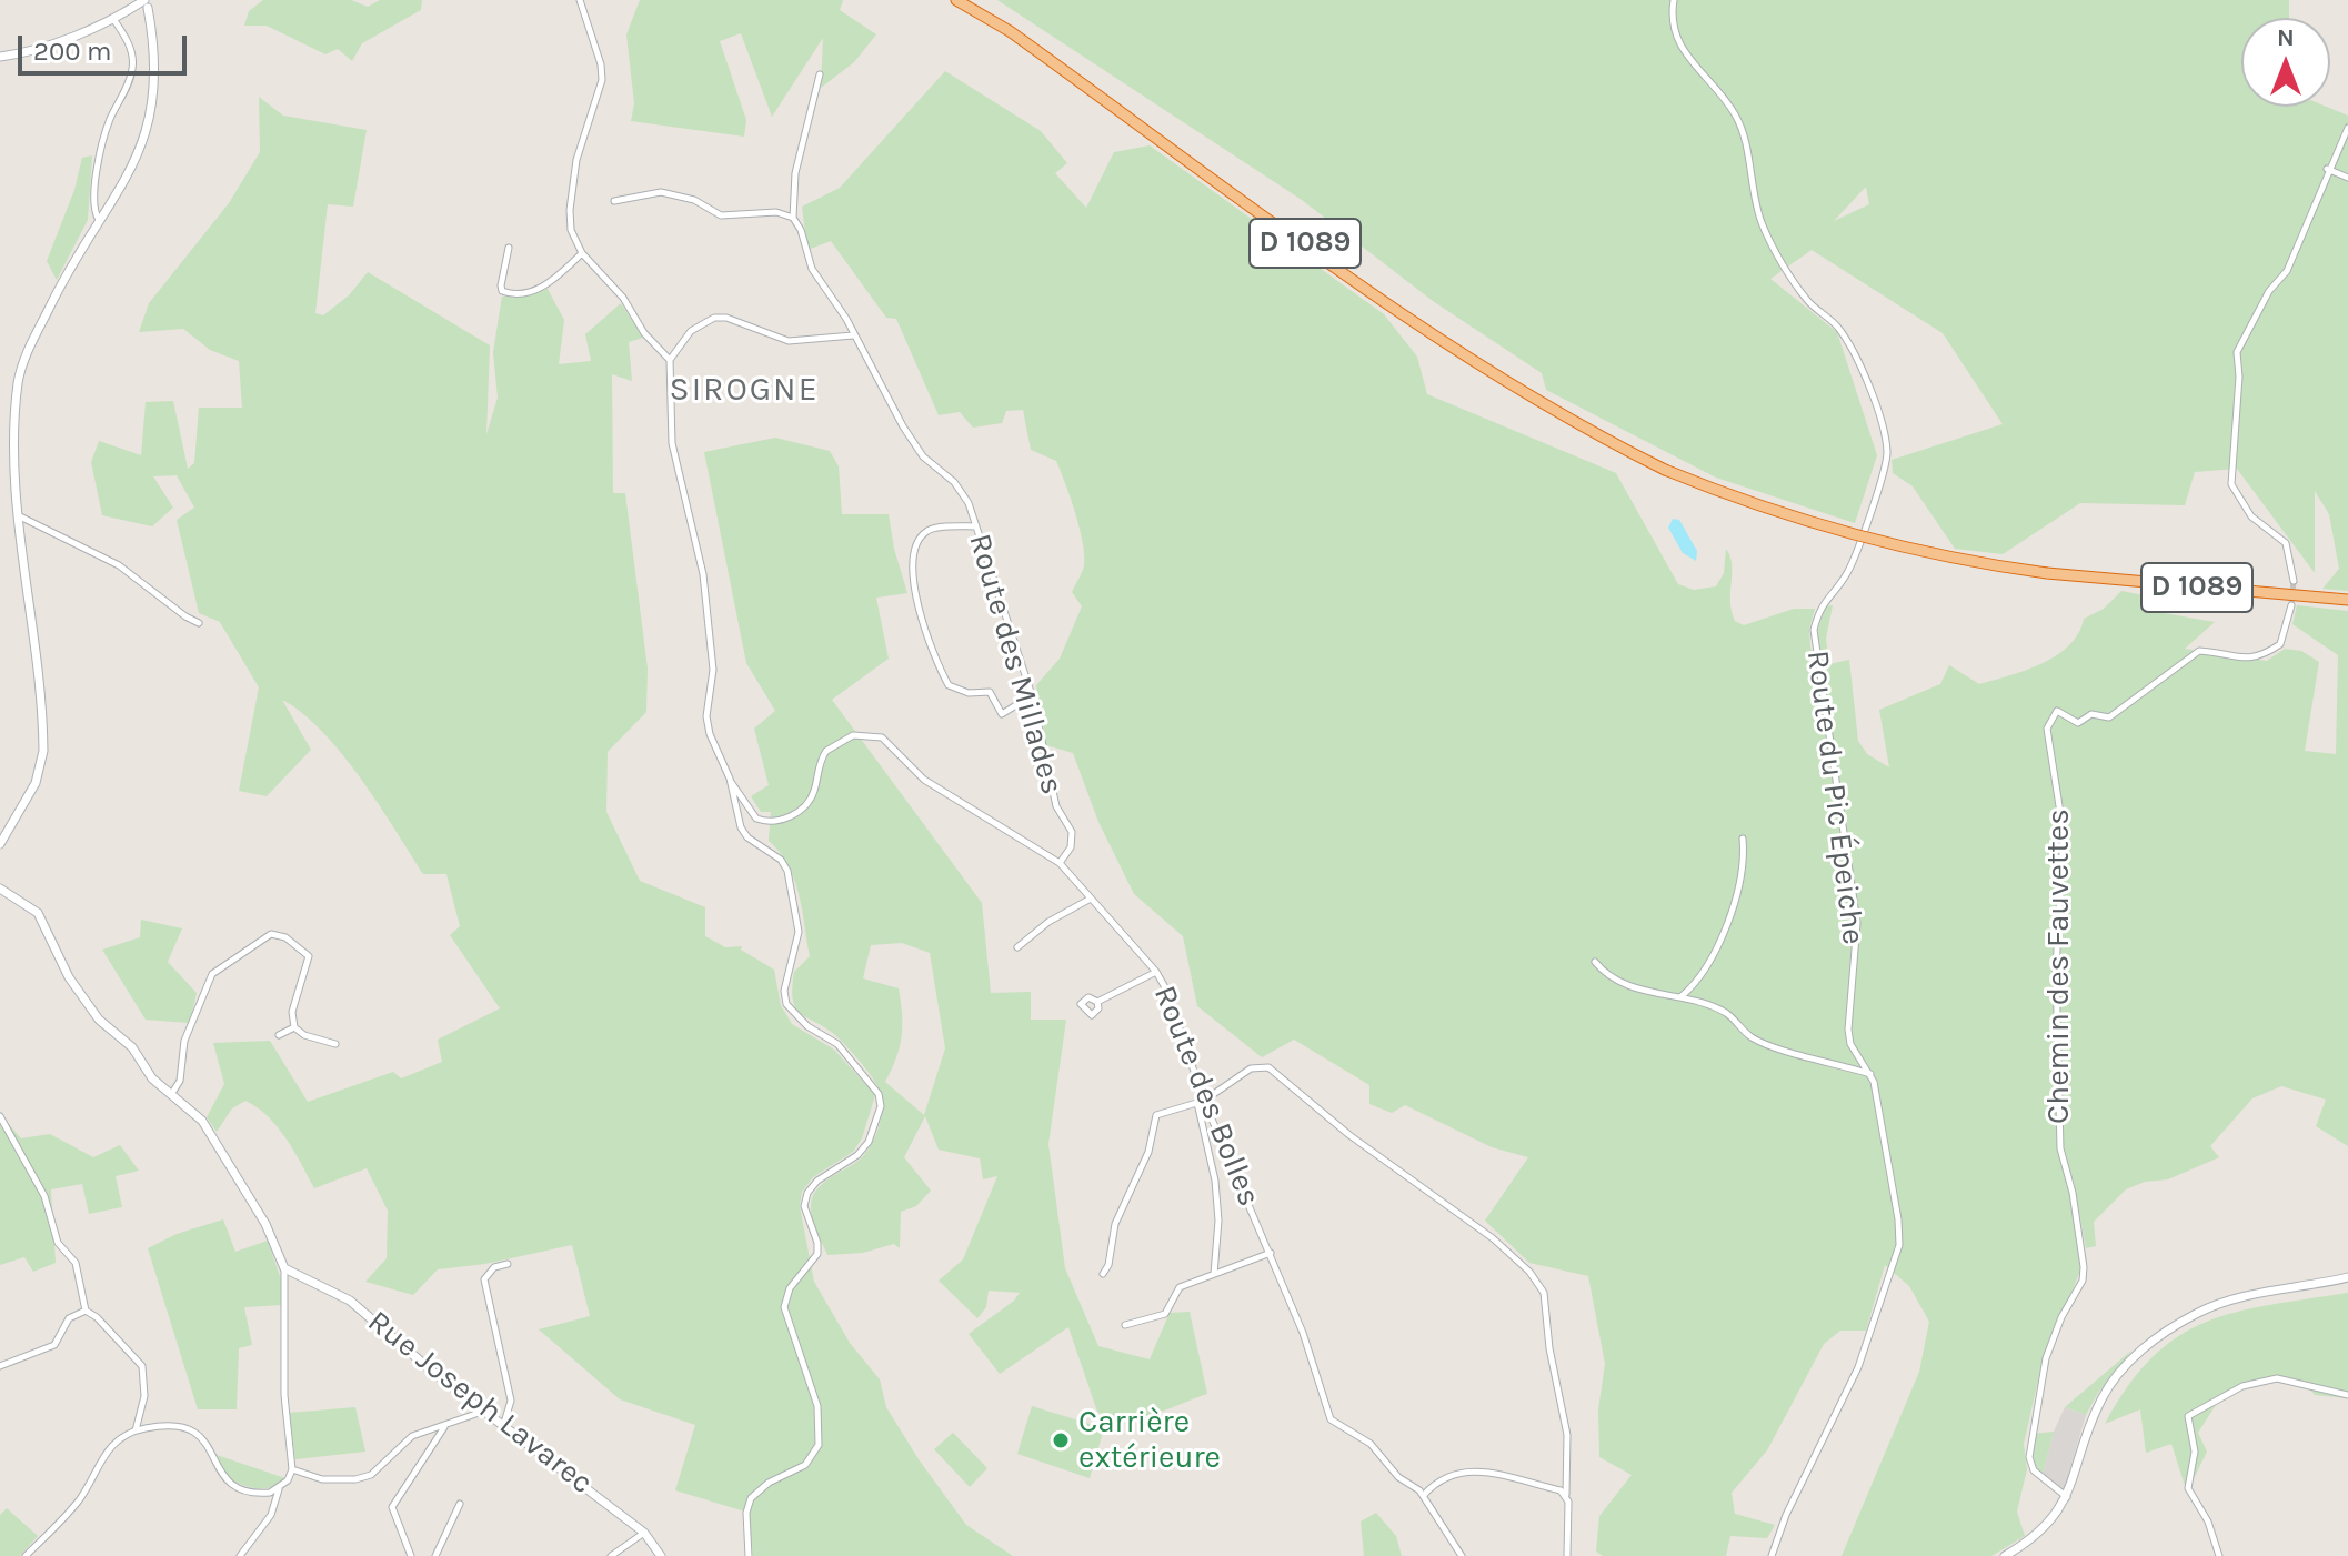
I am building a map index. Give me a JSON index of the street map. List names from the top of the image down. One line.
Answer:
{"streets":{"highway":["D 1089"],"main road":["Rue Joseph Lavarec"],"street":["Route des Millades","Route du Pic Épeiche","Chemin des Fauvettes","Route des Bolles"]},"crossings":[["Route des Millades","Route des Bolles"]],"districts":["SIROGNE"],"places":["Carrière extérieure"],"scale_bar":"200 m","north":"top"}
